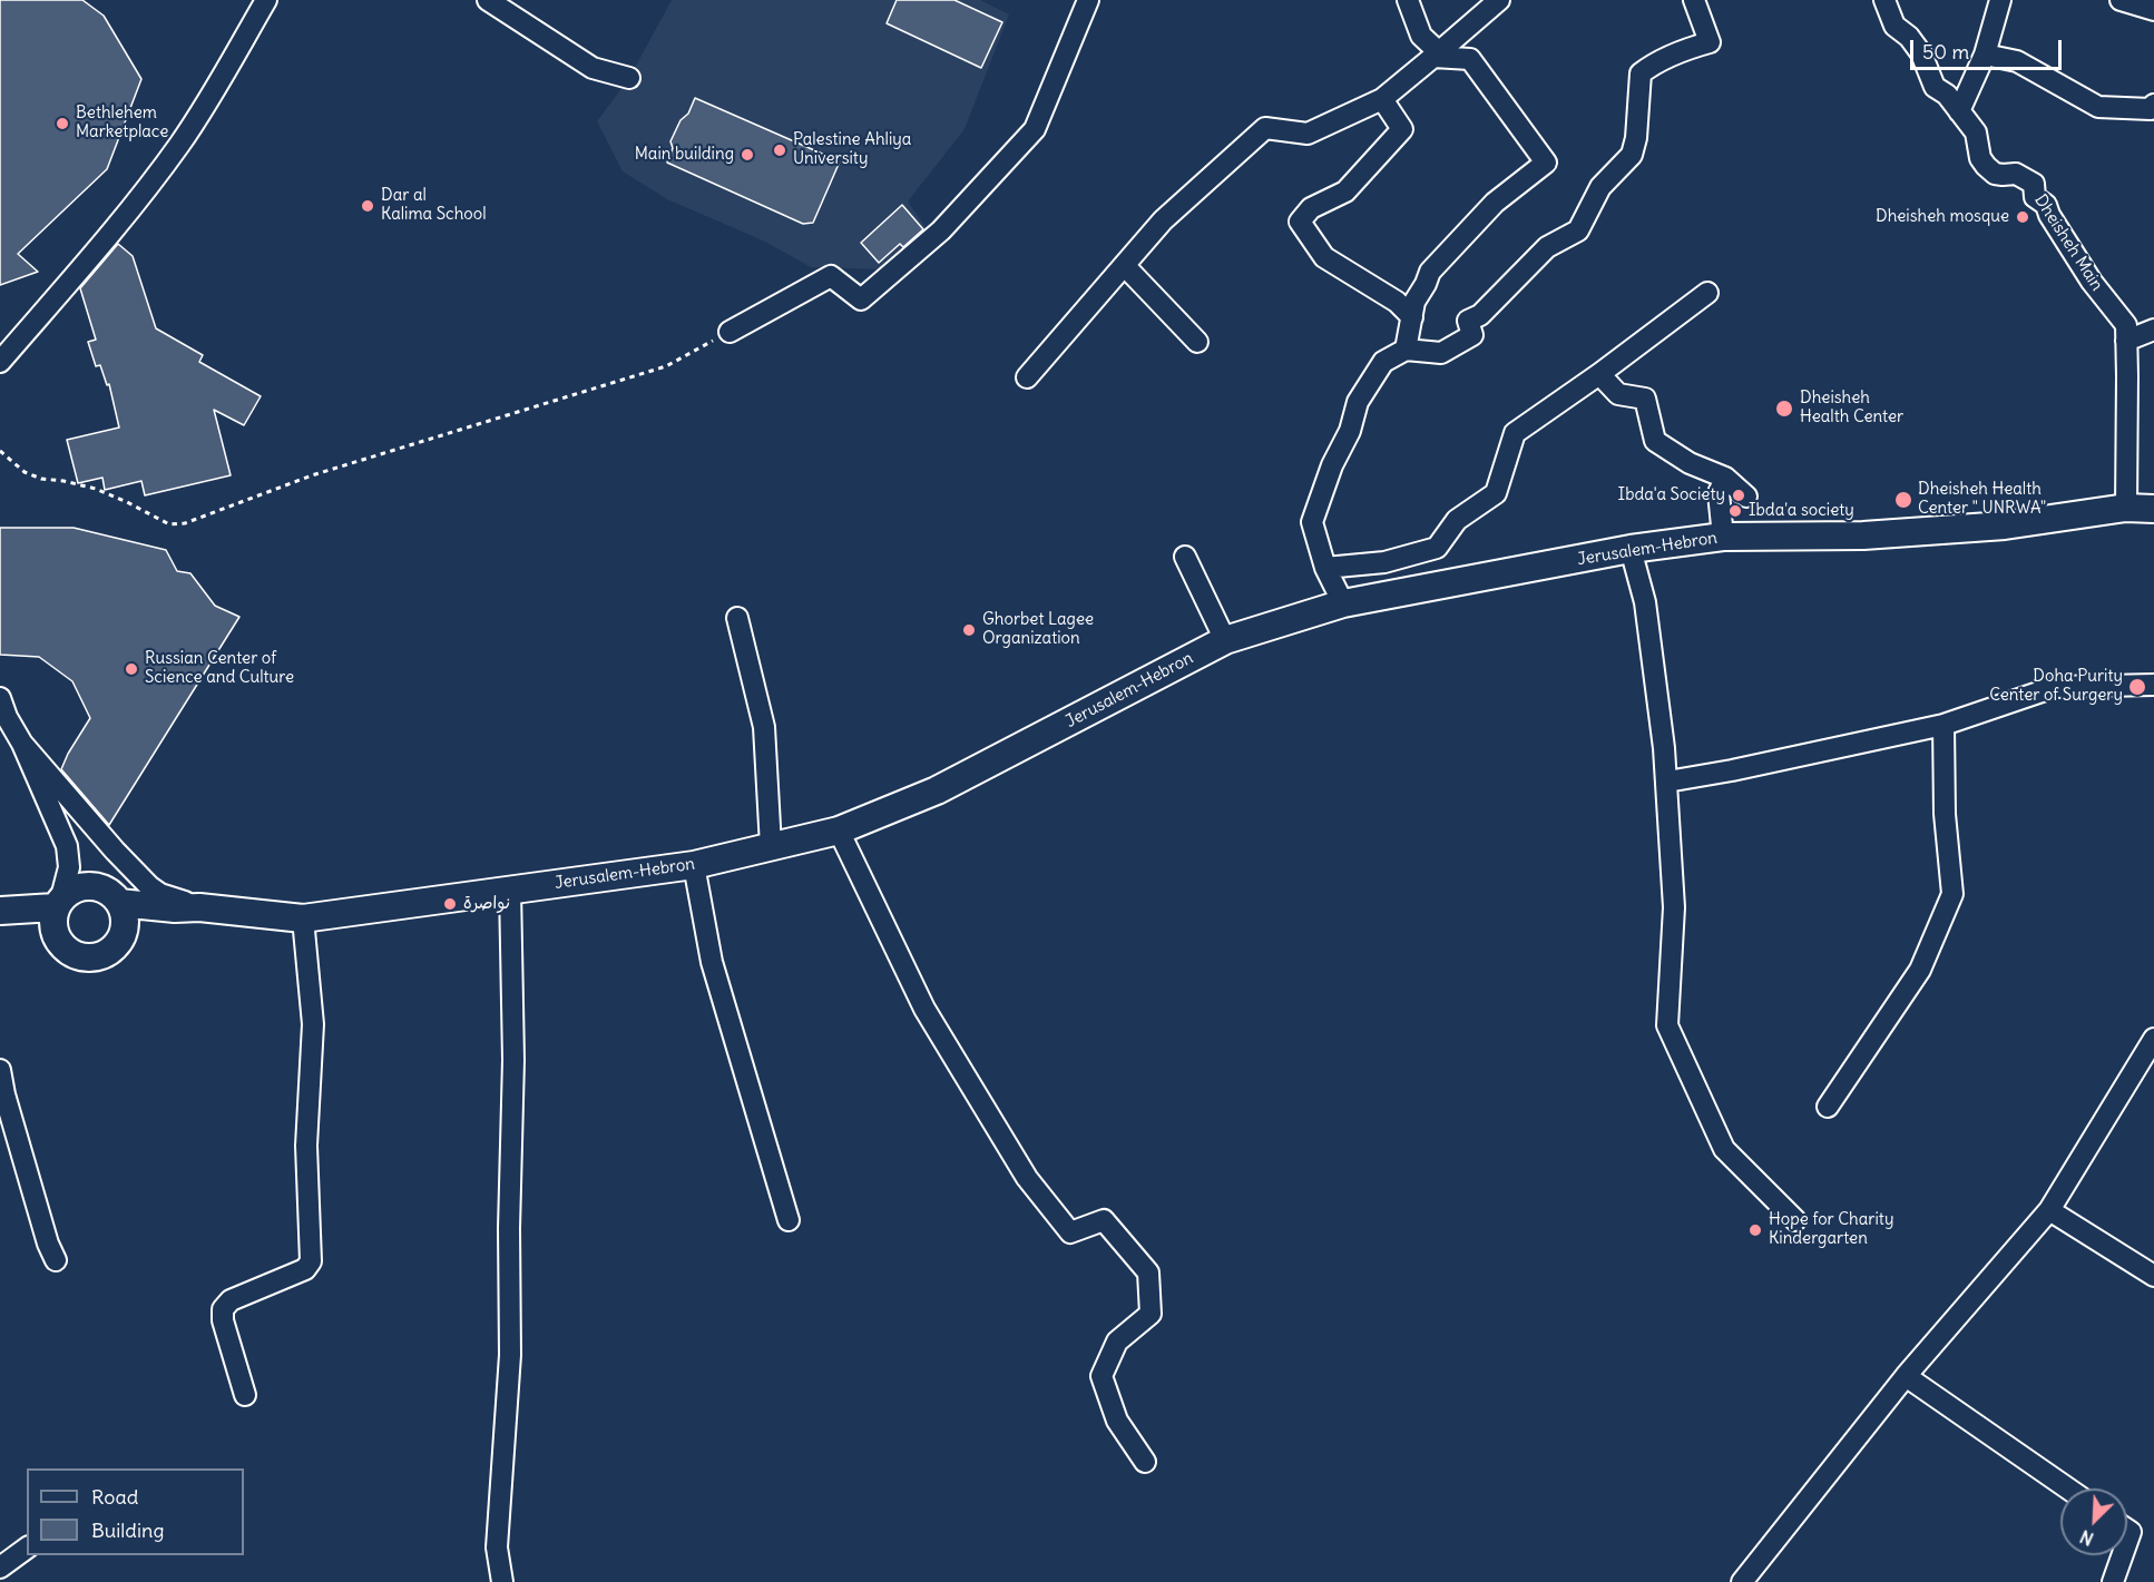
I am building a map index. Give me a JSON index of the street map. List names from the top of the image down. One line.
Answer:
{"streets":{"main road":["Jerusalem-Hebron"],"street":["Dheisheh Main"]},"crossings":[["Dheisheh Main","Jerusalem-Hebron"]],"places":["Bethlehem Marketplace","Palestine Ahliya University","Main building","Dar al Kalima School","Dheisheh mosque","Dheisheh Health Center","Ibda'a Society","Dheisheh Health Center \" UNRWA\"","Ibda'a society","Ghorbet Lagee Organization","Russian Center of Science and Culture","Doha Purity Center of Surgery","نواصرة","Hope for Charity Kindergarten"],"legend":["Road","Building"],"scale_bar":"50 m","north":"bottom left"}
